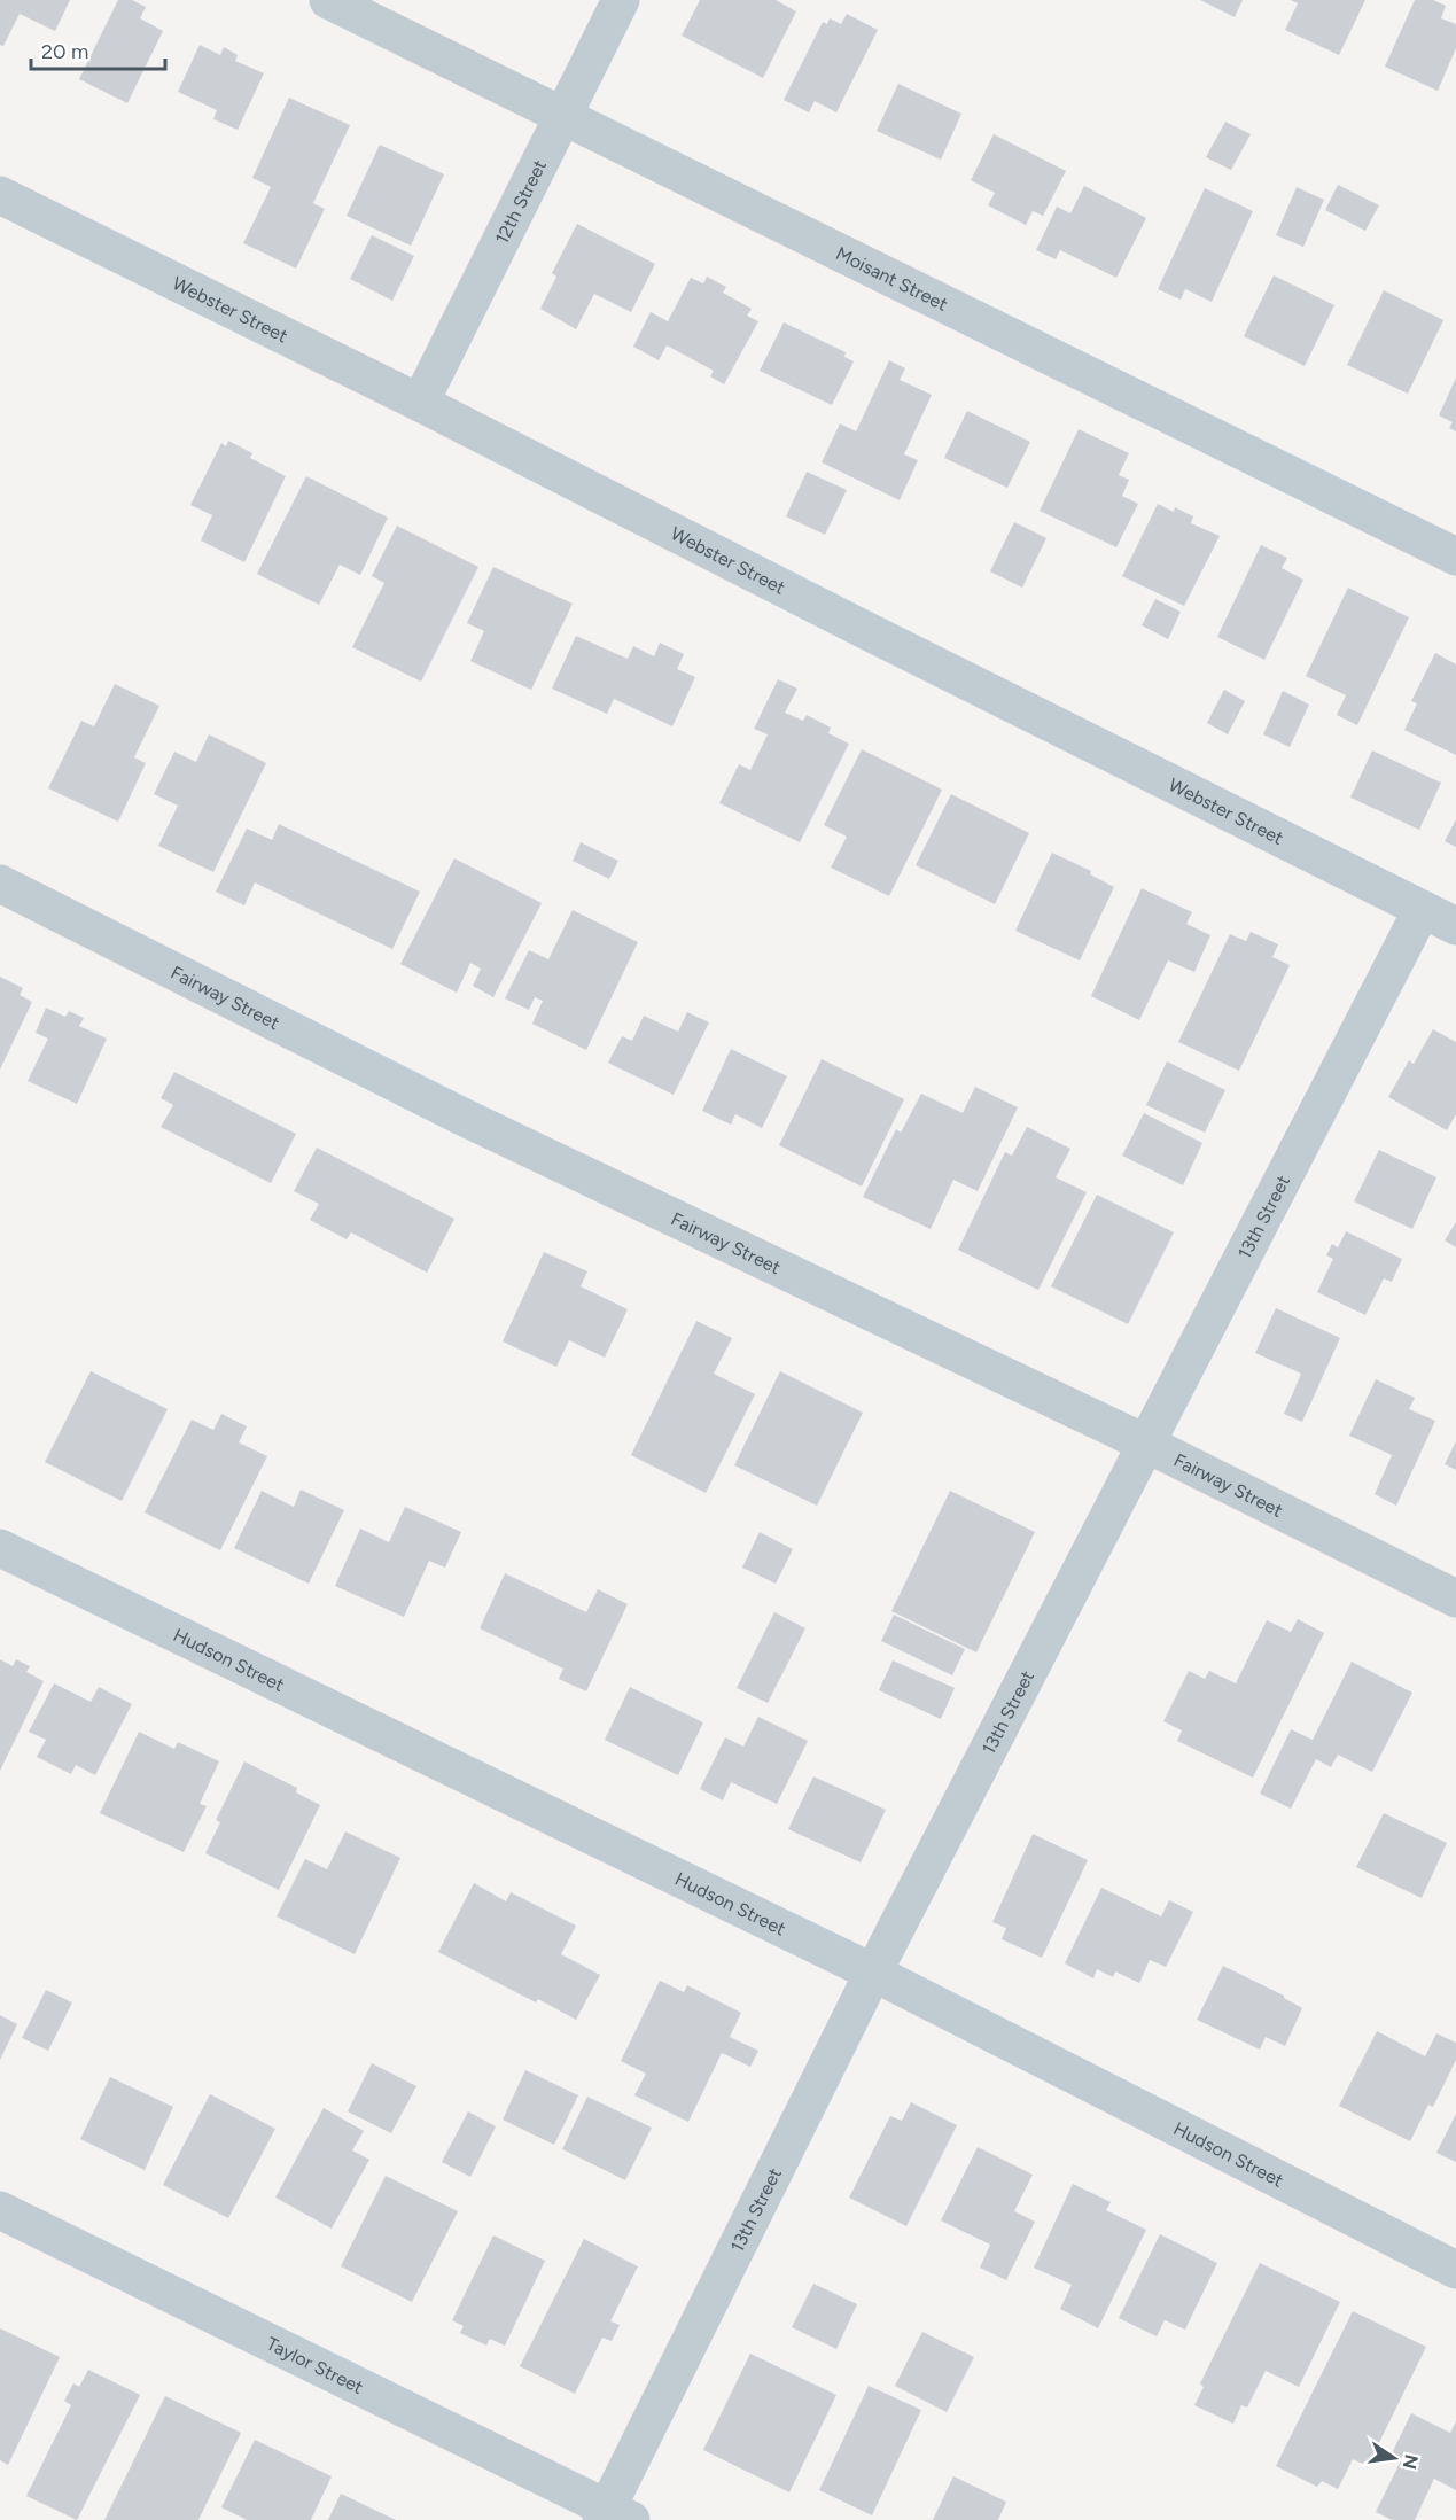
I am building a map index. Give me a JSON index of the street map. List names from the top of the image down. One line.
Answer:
{"streets":{"street":["12th Street","Moisant Street","Webster Street","Fairway Street","13th Street","Hudson Street","Taylor Street"]},"crossings":[["12th Street","Moisant Street"],["12th Street","Webster Street"],["Webster Street","13th Street"],["Fairway Street","13th Street"],["13th Street","Hudson Street"],["13th Street","Taylor Street"]],"scale_bar":"20 m","north":"right"}
